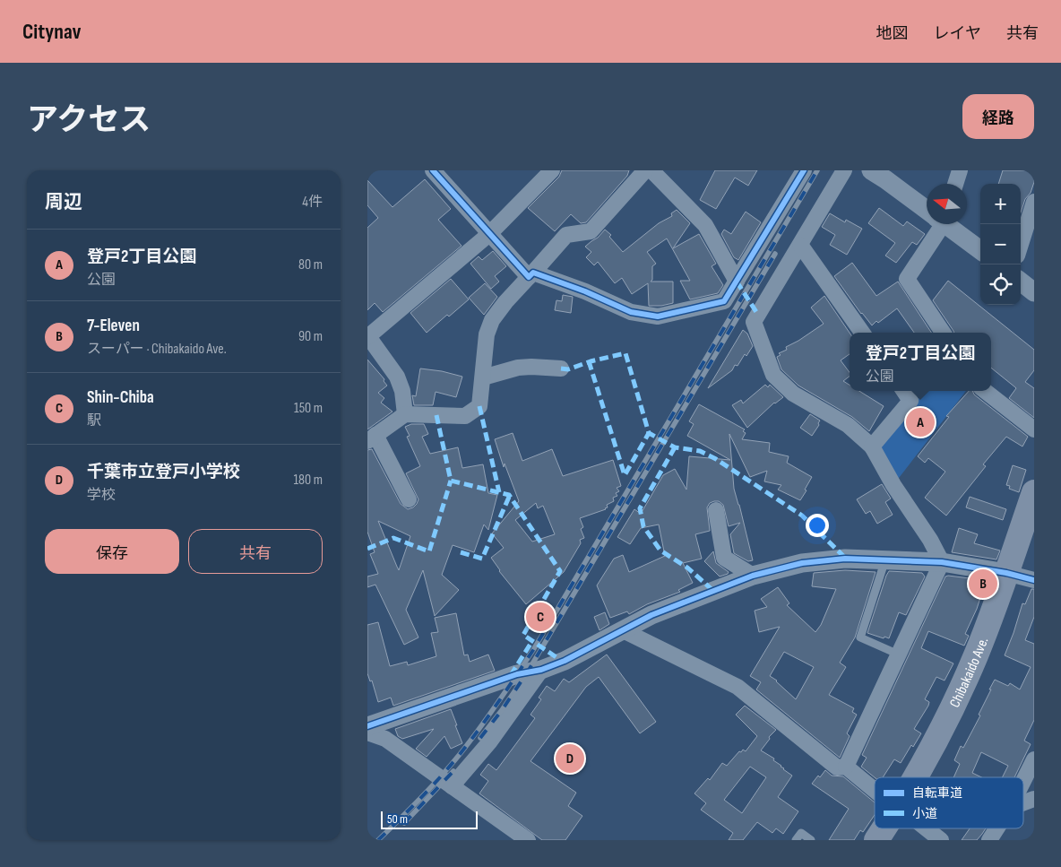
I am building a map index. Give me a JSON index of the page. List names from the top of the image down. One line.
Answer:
{"streets":{"highway":["Chibakaido Ave."]},"legend":["自転車道","小道"],"scale_bar":"50 m","north":"left","page":{"header":"Citynav","nav":["地図","レイヤ","共有"],"title":"アクセス","buttons":["経路",["保存","共有"]],"heading":["周辺","4件"],"map_buttons":["+","−"],"list":[{"mark":"A","name":"登戸2丁目公園","note":"公園","value":"80 m"},{"mark":"B","name":"7-Eleven","note":"スーパー · Chibakaido Ave.","value":"90 m"},{"mark":"C","name":"Shin-Chiba","note":"駅","value":"150 m"},{"mark":"D","name":"千葉市立登戸小学校","note":"学校","value":"180 m"}],"popup":["登戸2丁目公園","公園"],"pins":["A","B","C","D"],"scale":"50 m"}}
